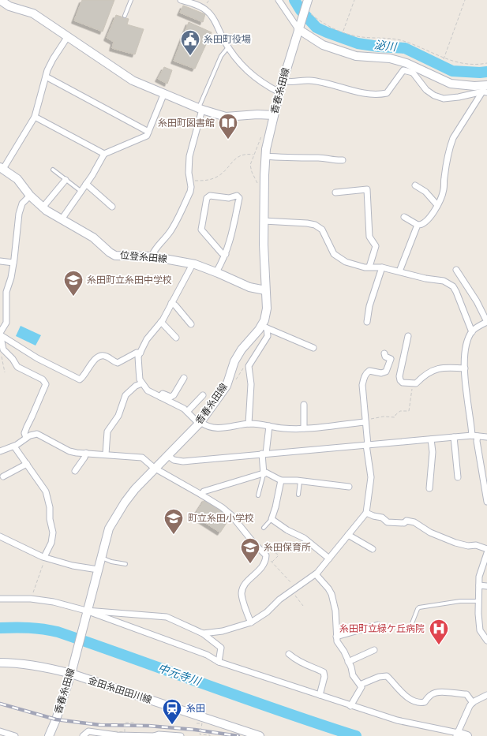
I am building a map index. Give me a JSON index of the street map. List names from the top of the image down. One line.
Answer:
{"streets":{"main road":["香春糸田線","位登糸田線","金田糸田田川線"]},"crossings":[["香春糸田線","位登糸田線"],["香春糸田線","金田糸田田川線"]],"water":["泌川","中元寺川"],"places":{"public building":["糸田町役場"],"library":["糸田町図書館"],"school or university":["糸田町立糸田中学校","町立糸田小学校","糸田保育所"],"hospital":["糸田町立緑ケ丘病院"],"station":["糸田"]}}
